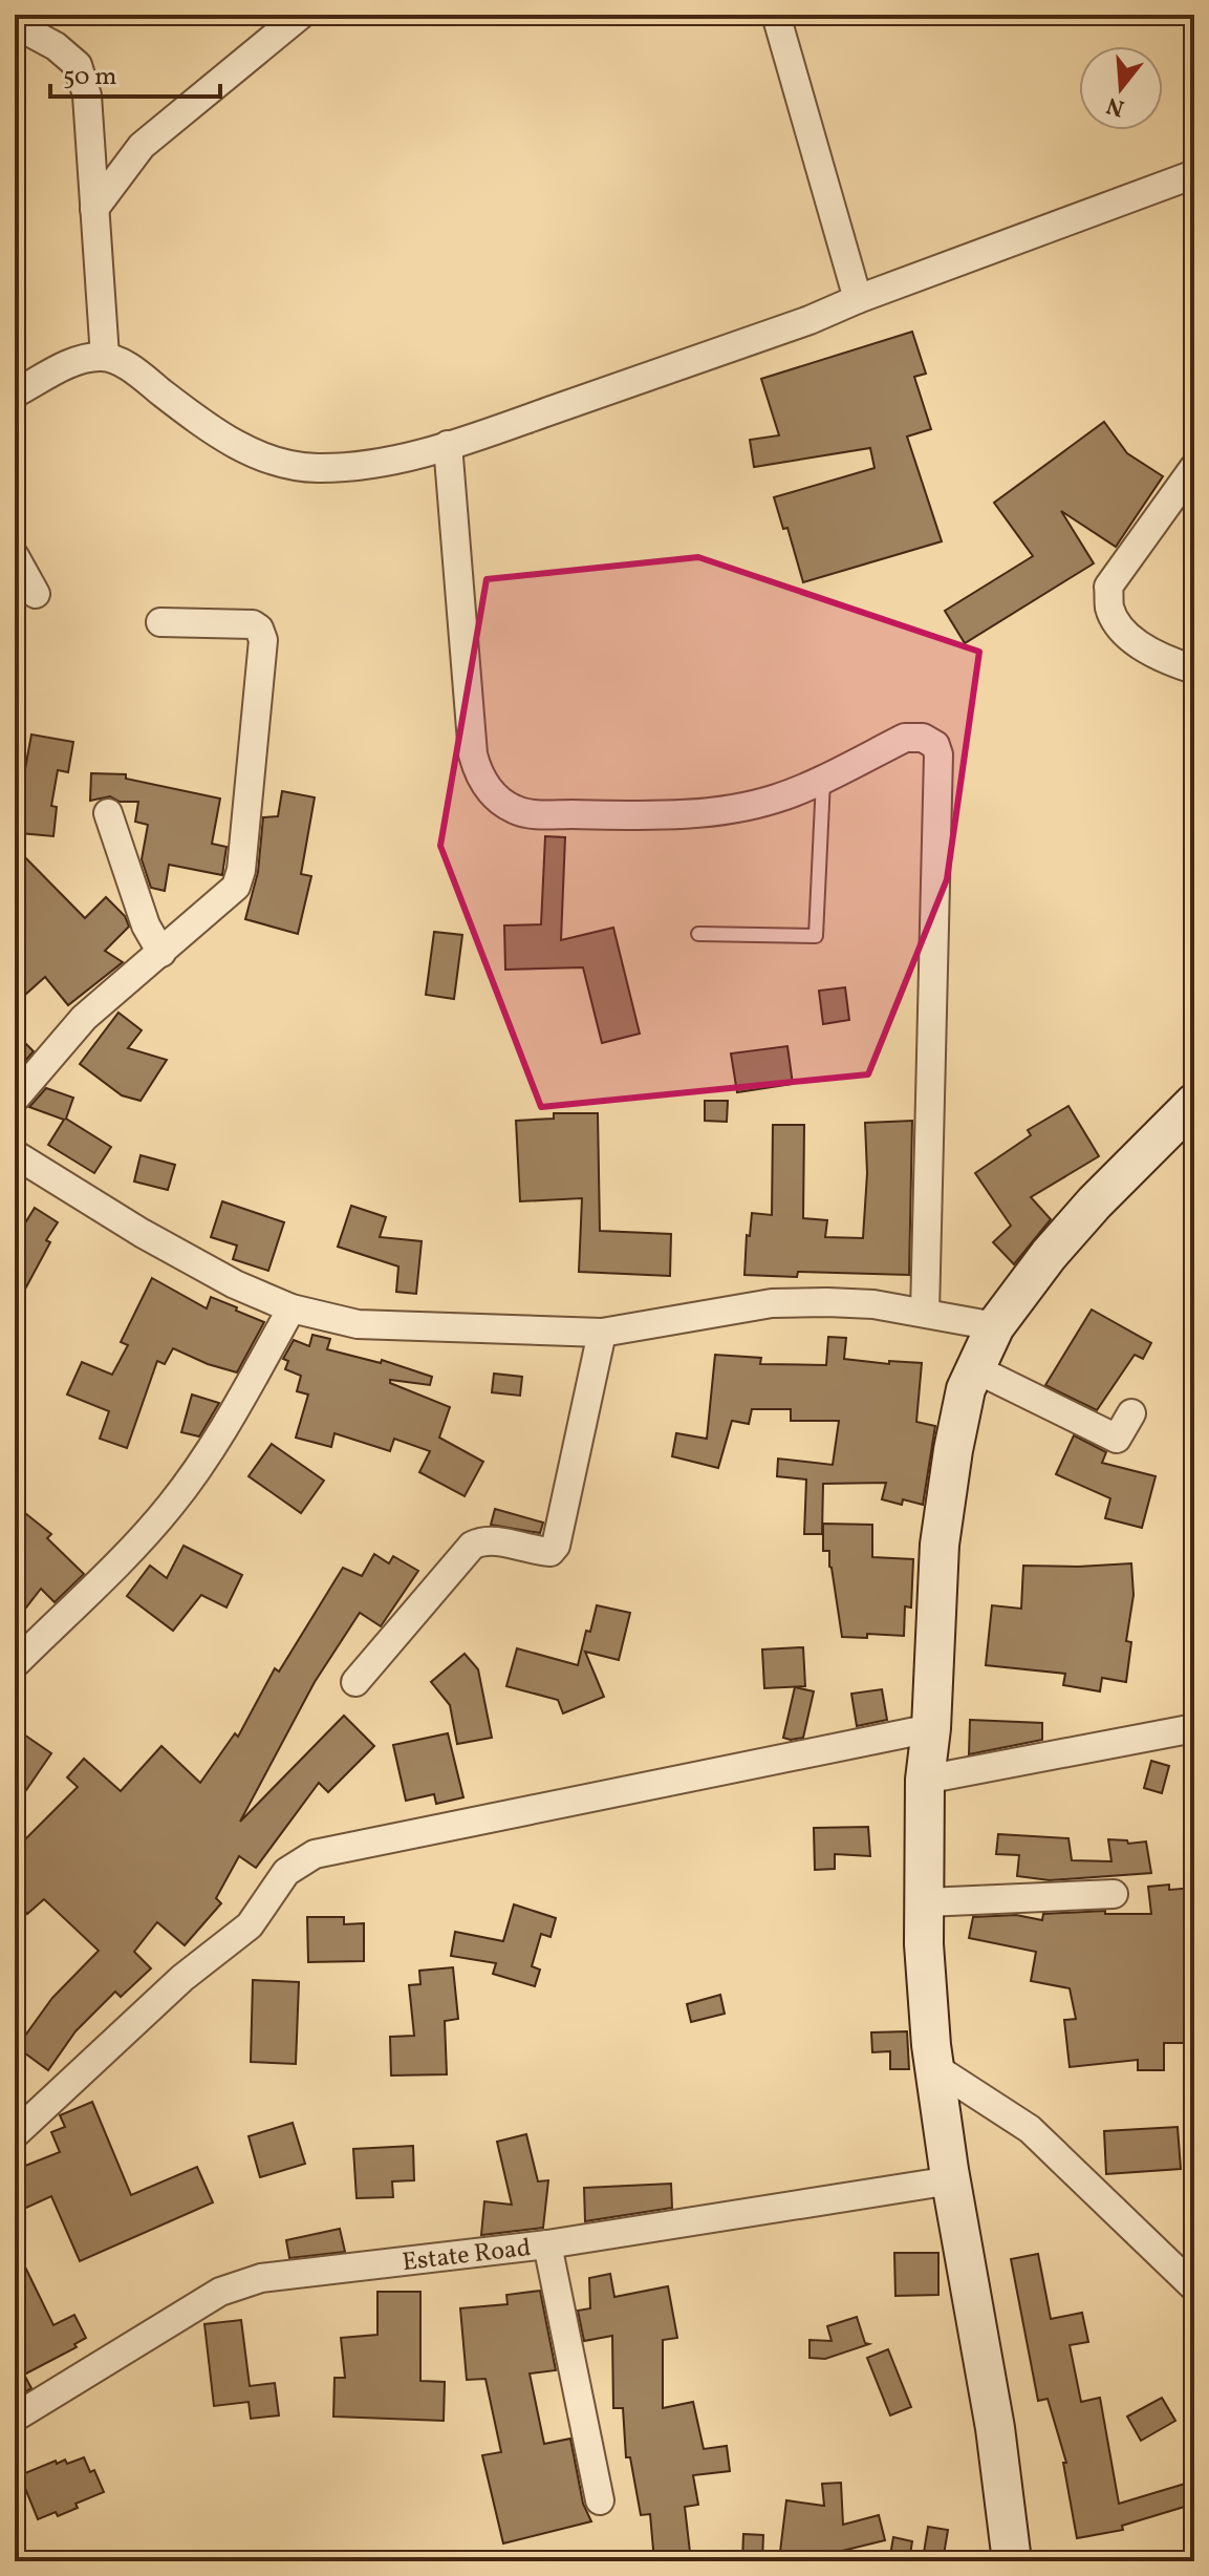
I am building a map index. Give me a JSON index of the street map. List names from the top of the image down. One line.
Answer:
{"streets":{"street":["Estate Road"]},"scale_bar":"50 m","north":"bottom"}
